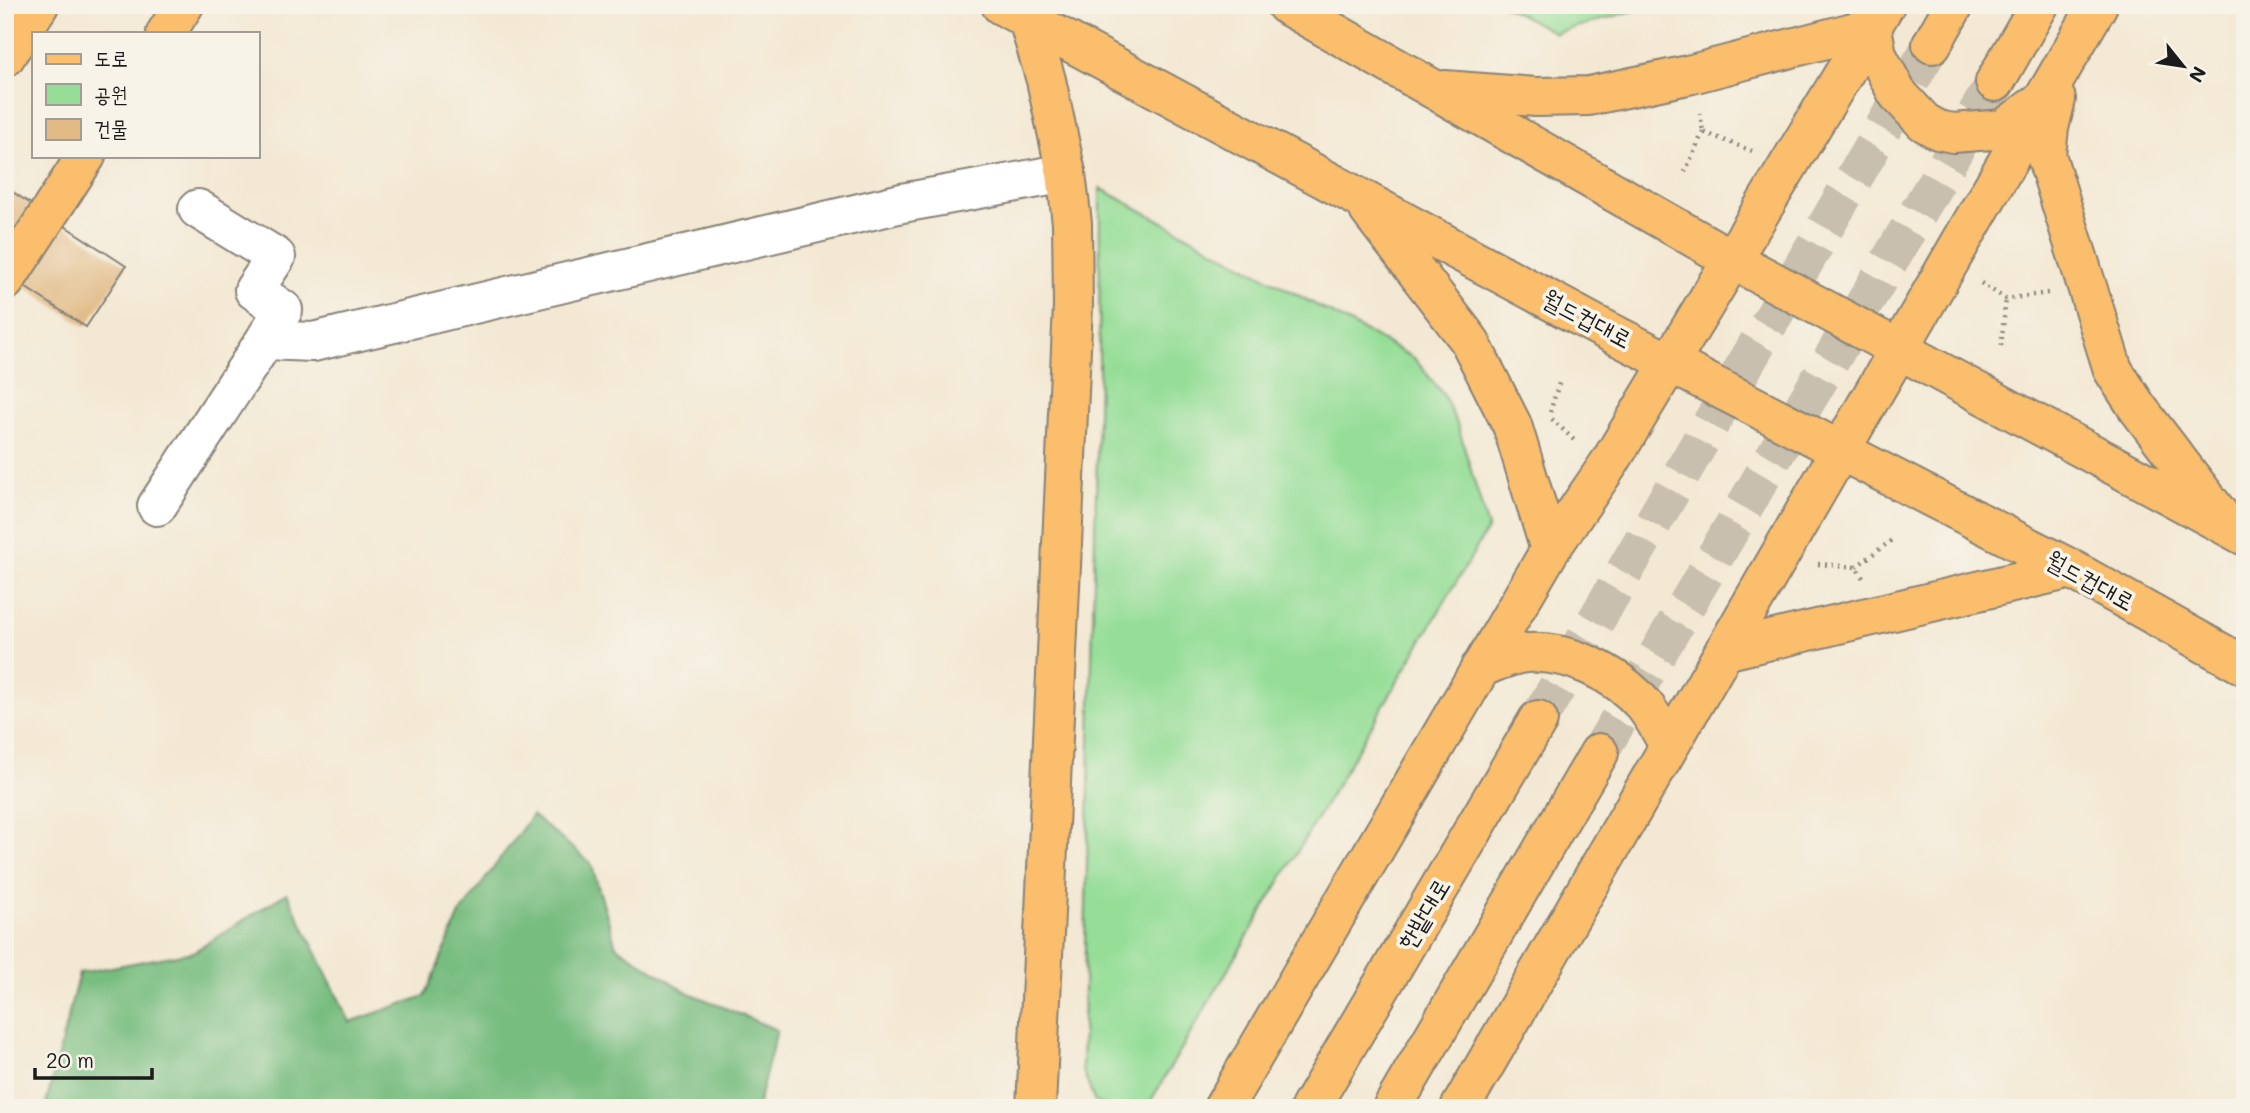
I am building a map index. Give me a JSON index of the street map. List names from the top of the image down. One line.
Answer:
{"streets":{"main road":["월드컵대로","한밭대로"]},"legend":["도로","공원","건물"],"scale_bar":"20 m","north":"bottom right"}
